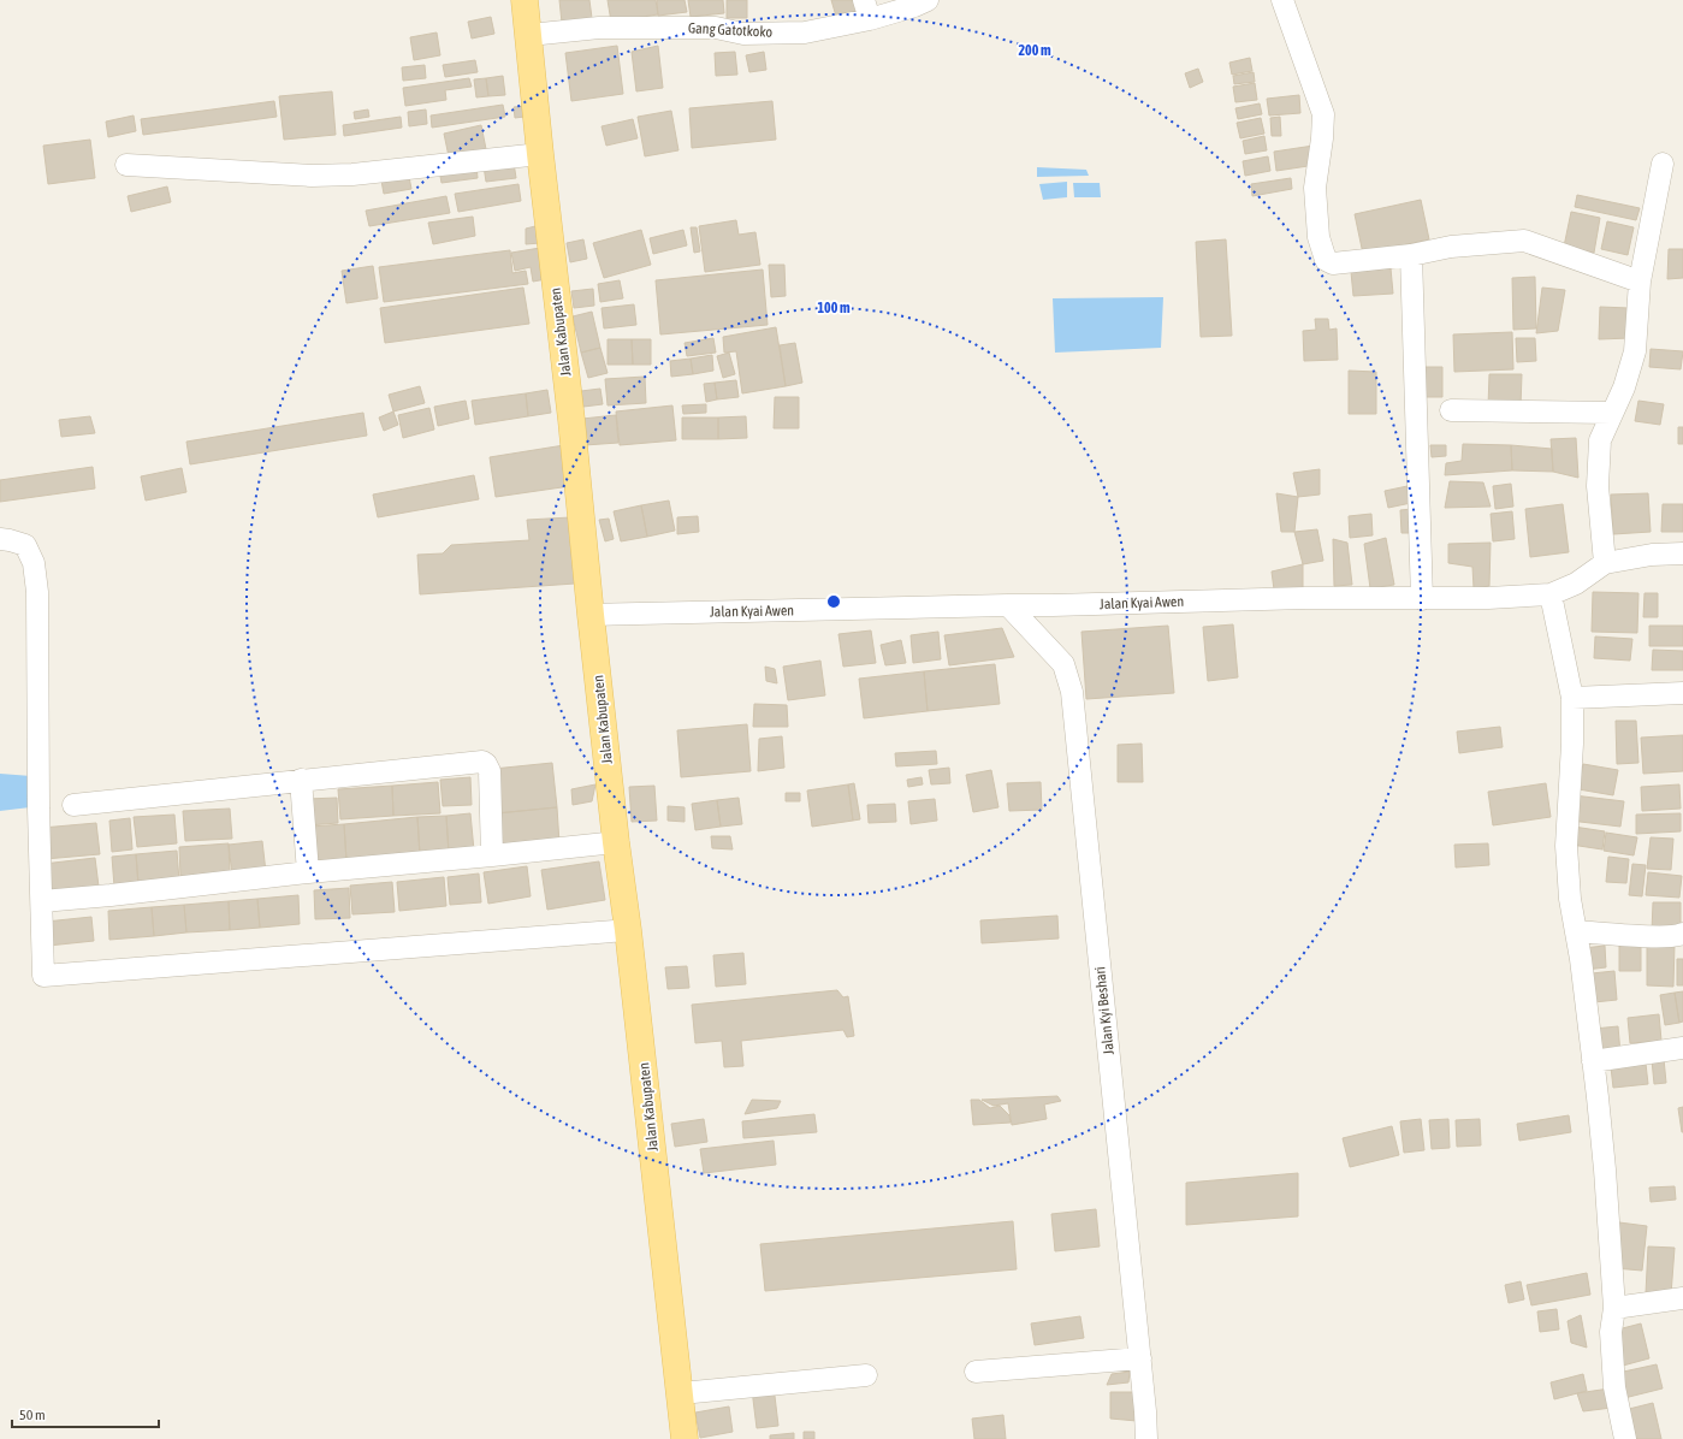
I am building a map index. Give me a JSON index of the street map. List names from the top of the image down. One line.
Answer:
{"streets":{"main road":["Jalan Kabupaten"],"street":["Gang Gatotkoko","Jalan Kyai Awen","Jalan Kyi Beshari"]},"crossings":[["Gang Gatotkoko","Jalan Kabupaten"],["Jalan Kabupaten","Jalan Kyai Awen"],["Jalan Kyai Awen","Jalan Kyi Beshari"]],"scale_bar":"50 m","rings":["200 m","100 m"]}
